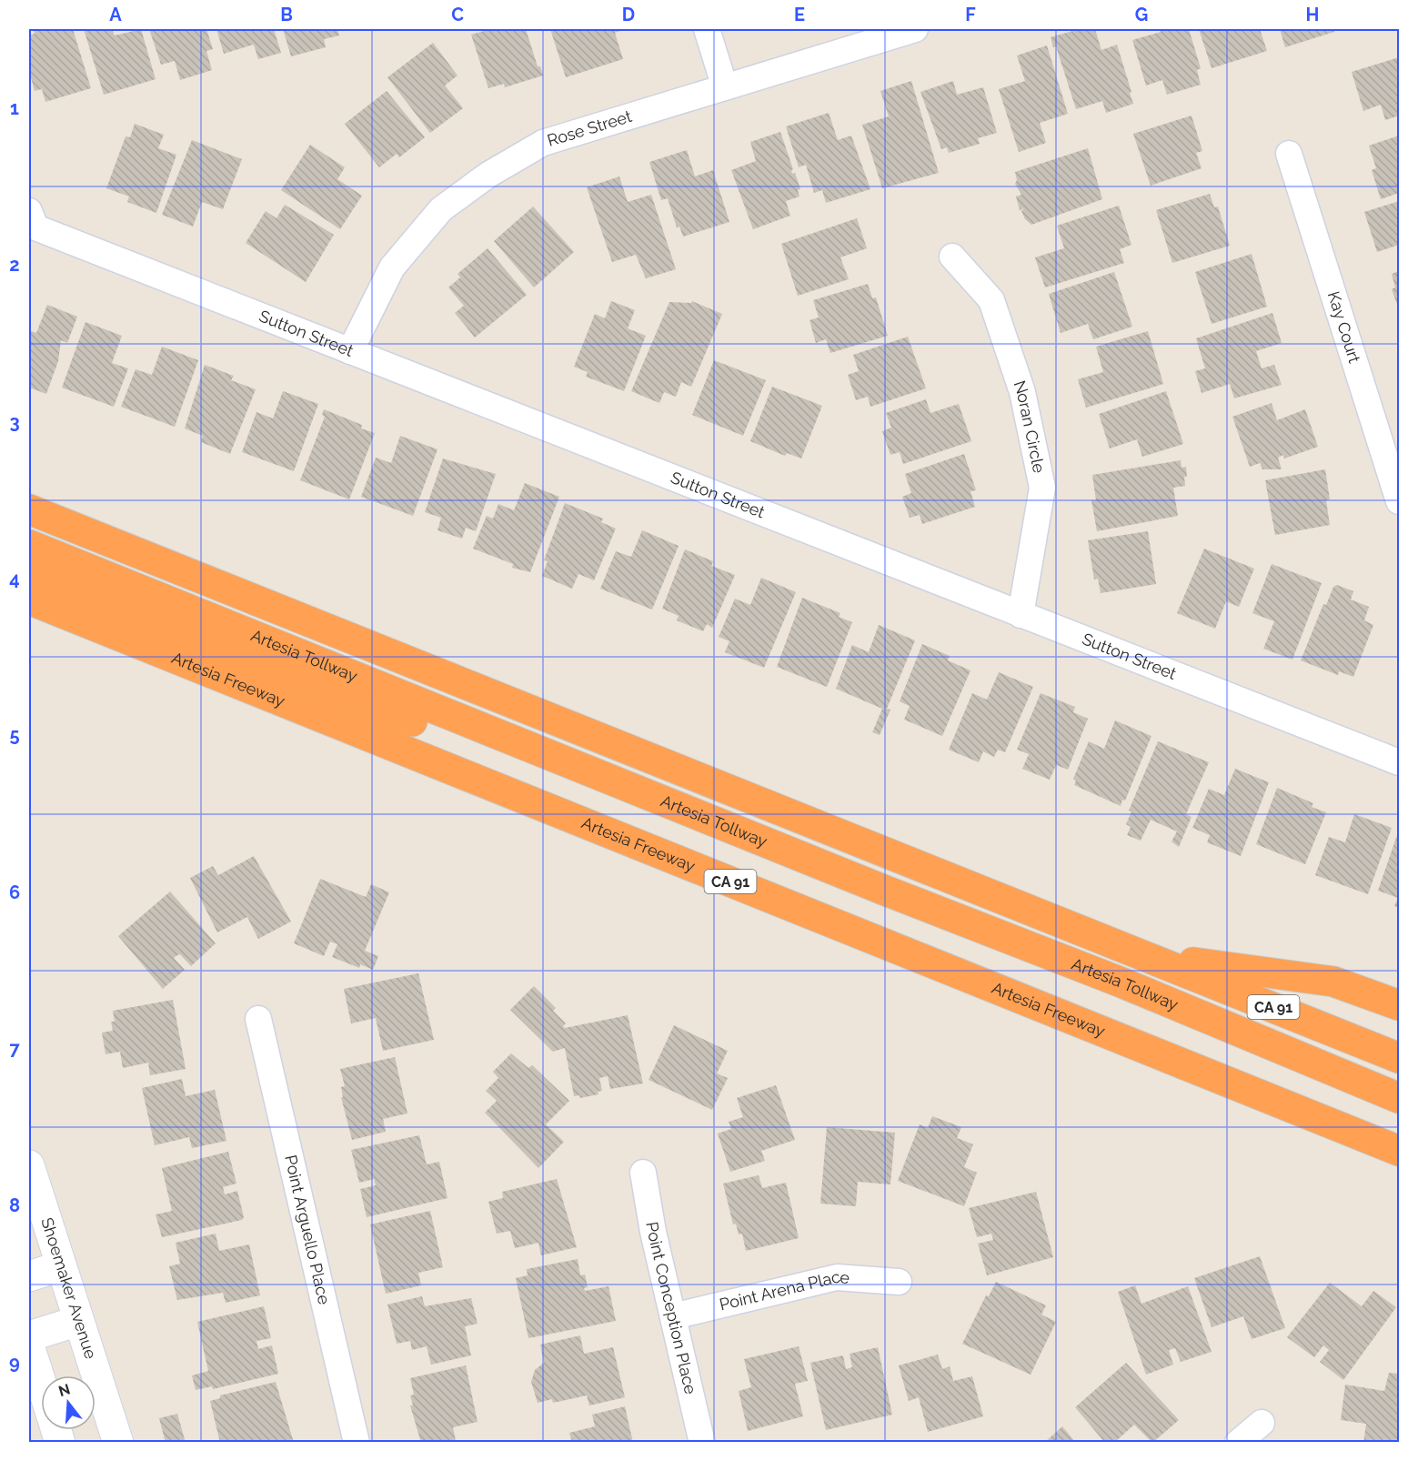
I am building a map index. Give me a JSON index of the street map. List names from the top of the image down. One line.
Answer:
{"streets":{"highway":["Artesia Tollway","Artesia Freeway","CA 91"],"street":["Rose Street","Kay Court","Sutton Street","Noran Circle","Point Arguello Place","Shoemaker Avenue","Point Arena Place","Point Conception Place"]},"crossings":[["Rose Street","Sutton Street"],["Sutton Street","Noran Circle"],["Point Arena Place","Point Conception Place"]],"north":"top","grid":{"columns":["A","B","C","D","E","F","G","H"],"rows":["1","2","3","4","5","6","7","8","9"]}}
